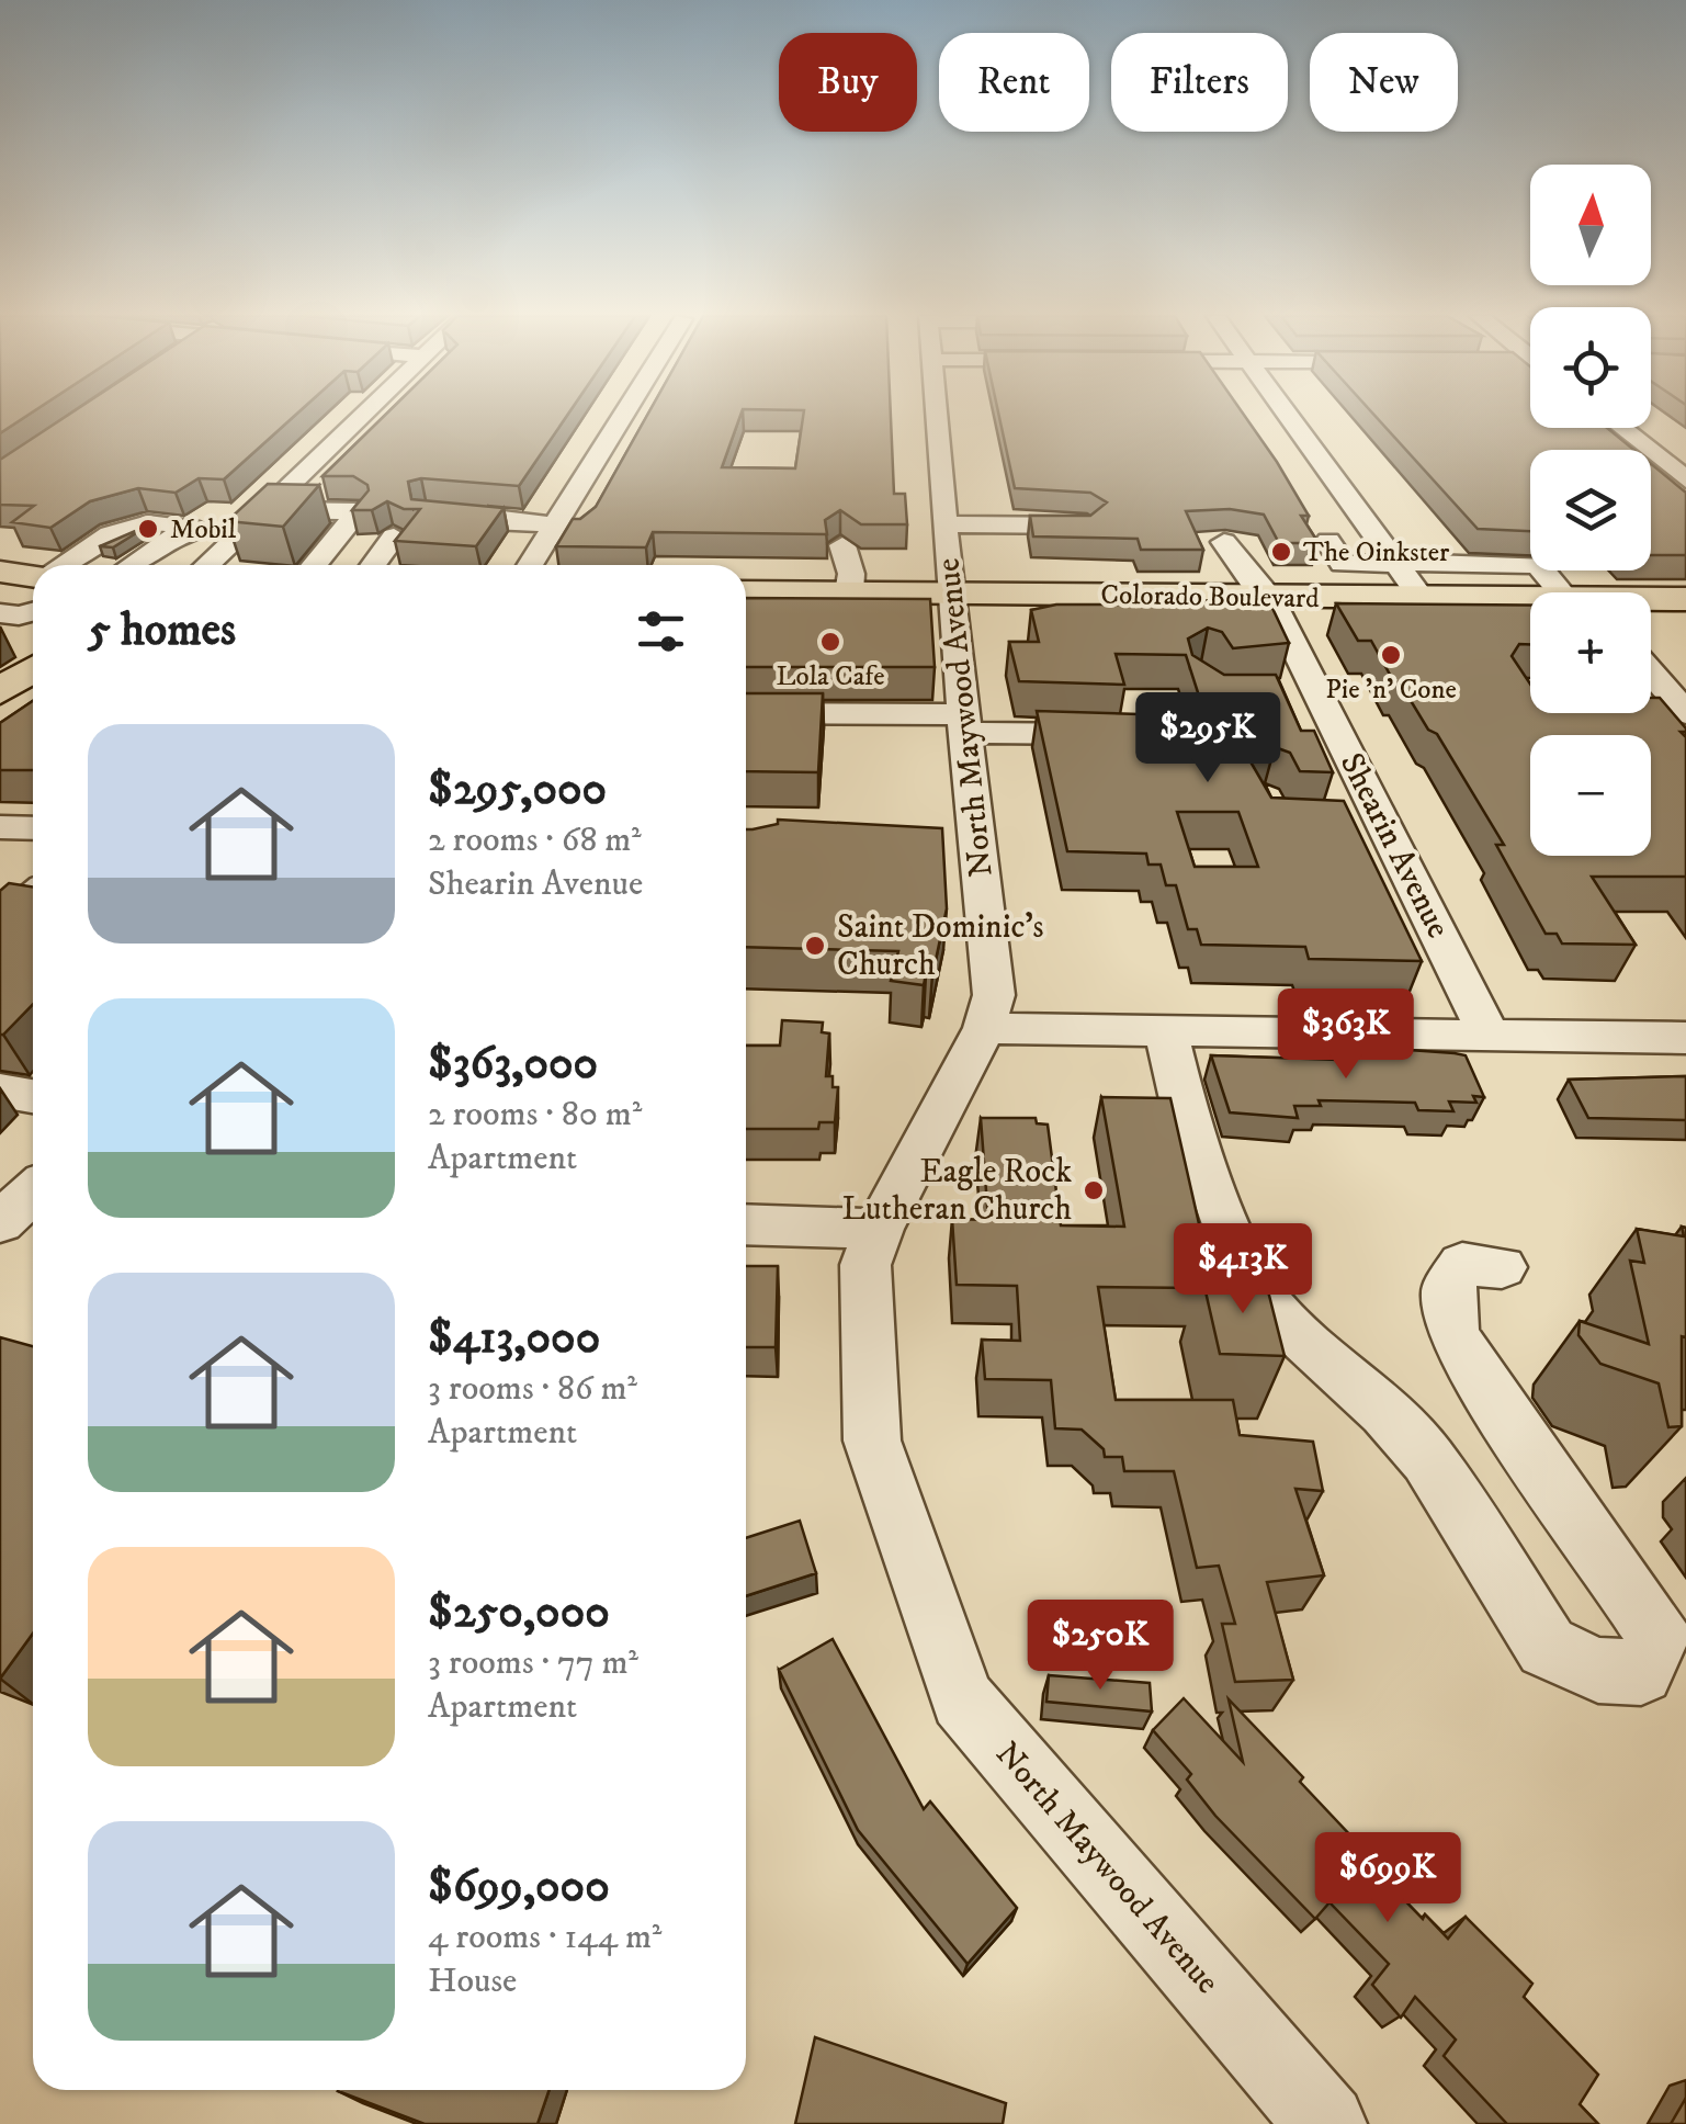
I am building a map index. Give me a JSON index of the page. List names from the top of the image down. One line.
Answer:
{"streets":{"main road":["Colorado Boulevard"],"street":["North Maywood Avenue","Shearin Avenue"]},"crossings":[["Colorado Boulevard","North Maywood Avenue"],["Colorado Boulevard","Shearin Avenue"]],"places":["Mobil","The Oinkster","Lola Cafe","Pie 'n' Cone","Saint Dominic's Church","Eagle Rock Lutheran Church"],"north":"top","page":{"chip":["Buy","Rent","Filters","New"],"map_buttons":["+","−"],"heading":"5 homes","price":["$295K","$363K","$413K","$250K","$699K"],"list":[{"name":"$295,000","note":"2 rooms · 68 m² · Shearin Avenue"},{"name":"$363,000","note":"2 rooms · 80 m² · Apartment"},{"name":"$413,000","note":"3 rooms · 86 m² · Apartment"},{"name":"$250,000","note":"3 rooms · 77 m² · Apartment"},{"name":"$699,000","note":"4 rooms · 144 m² · House"}]}}
